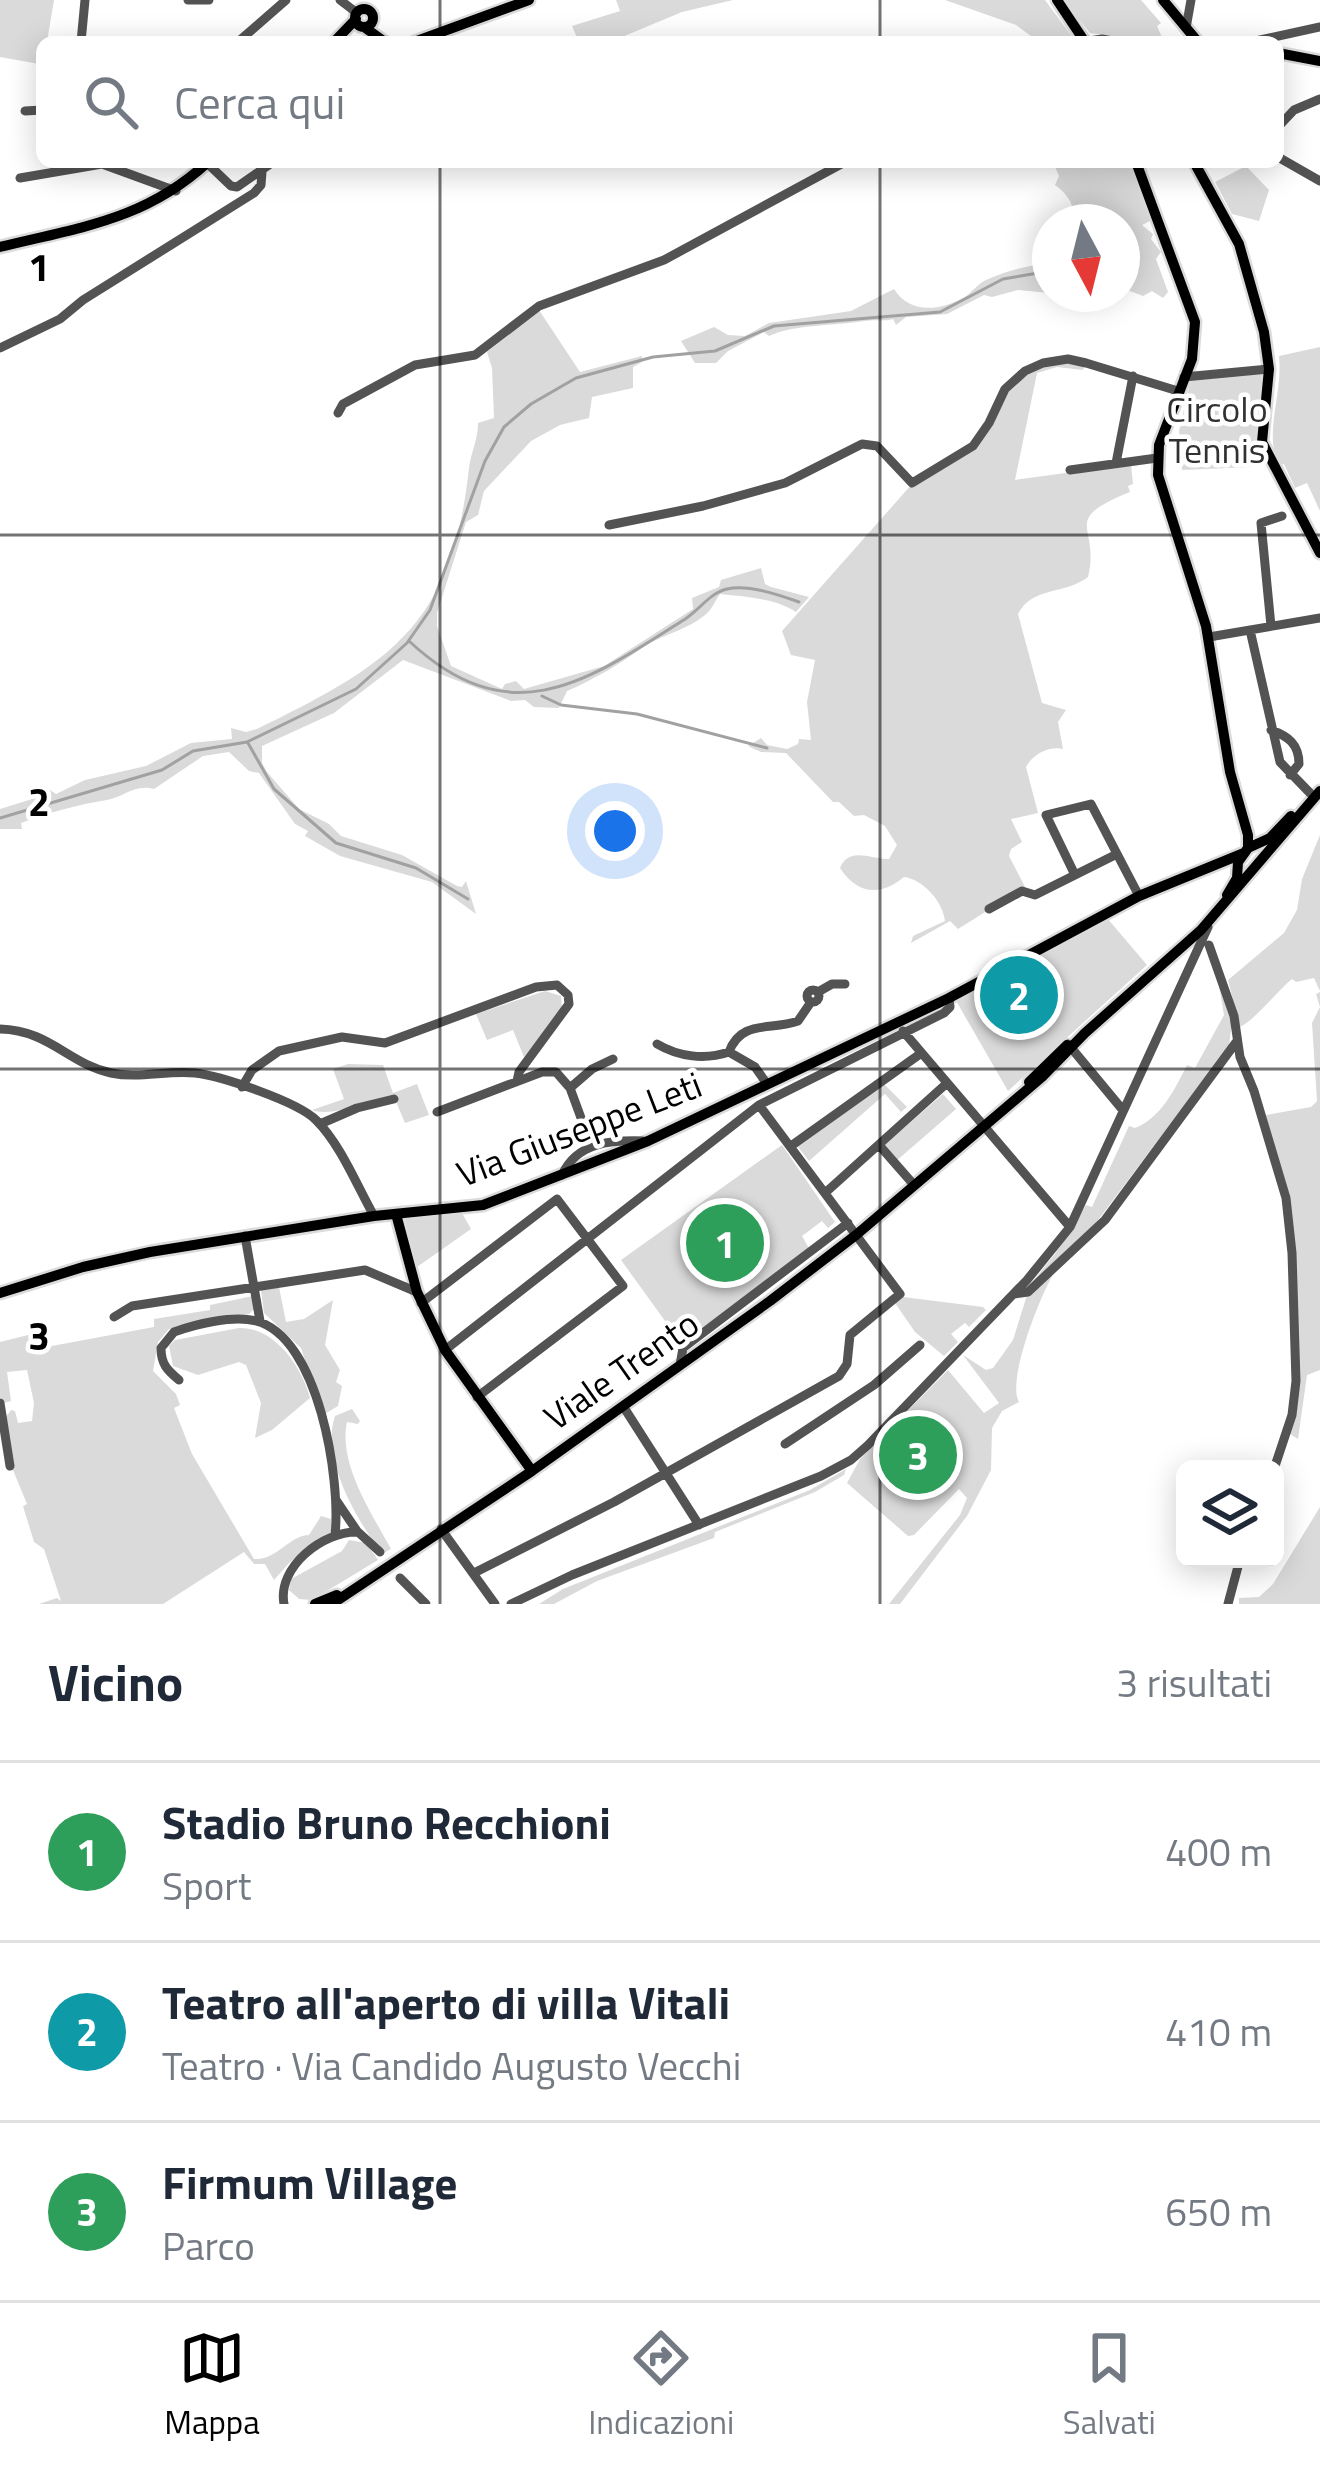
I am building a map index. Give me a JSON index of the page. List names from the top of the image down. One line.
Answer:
{"streets":{"main road":["Via Giuseppe Leti","Viale Trento"]},"crossings":[["Via Giuseppe Leti","Viale Trento"]],"parks":["Circolo Tennis"],"north":"bottom","page":{"search":"Cerca qui","pins":["2","1","3"],"heading":["Vicino","3 risultati"],"list":[{"mark":"1","name":"Stadio Bruno Recchioni","note":"Sport","value":"400 m"},{"mark":"2","name":"Teatro all'aperto di villa Vitali","note":"Teatro · Via Candido Augusto Vecchi","value":"410 m"},{"mark":"3","name":"Firmum Village","note":"Parco","value":"650 m"}],"nav":["Mappa","Indicazioni","Salvati"]},"grid":{"rows":["1","2","3"]}}
